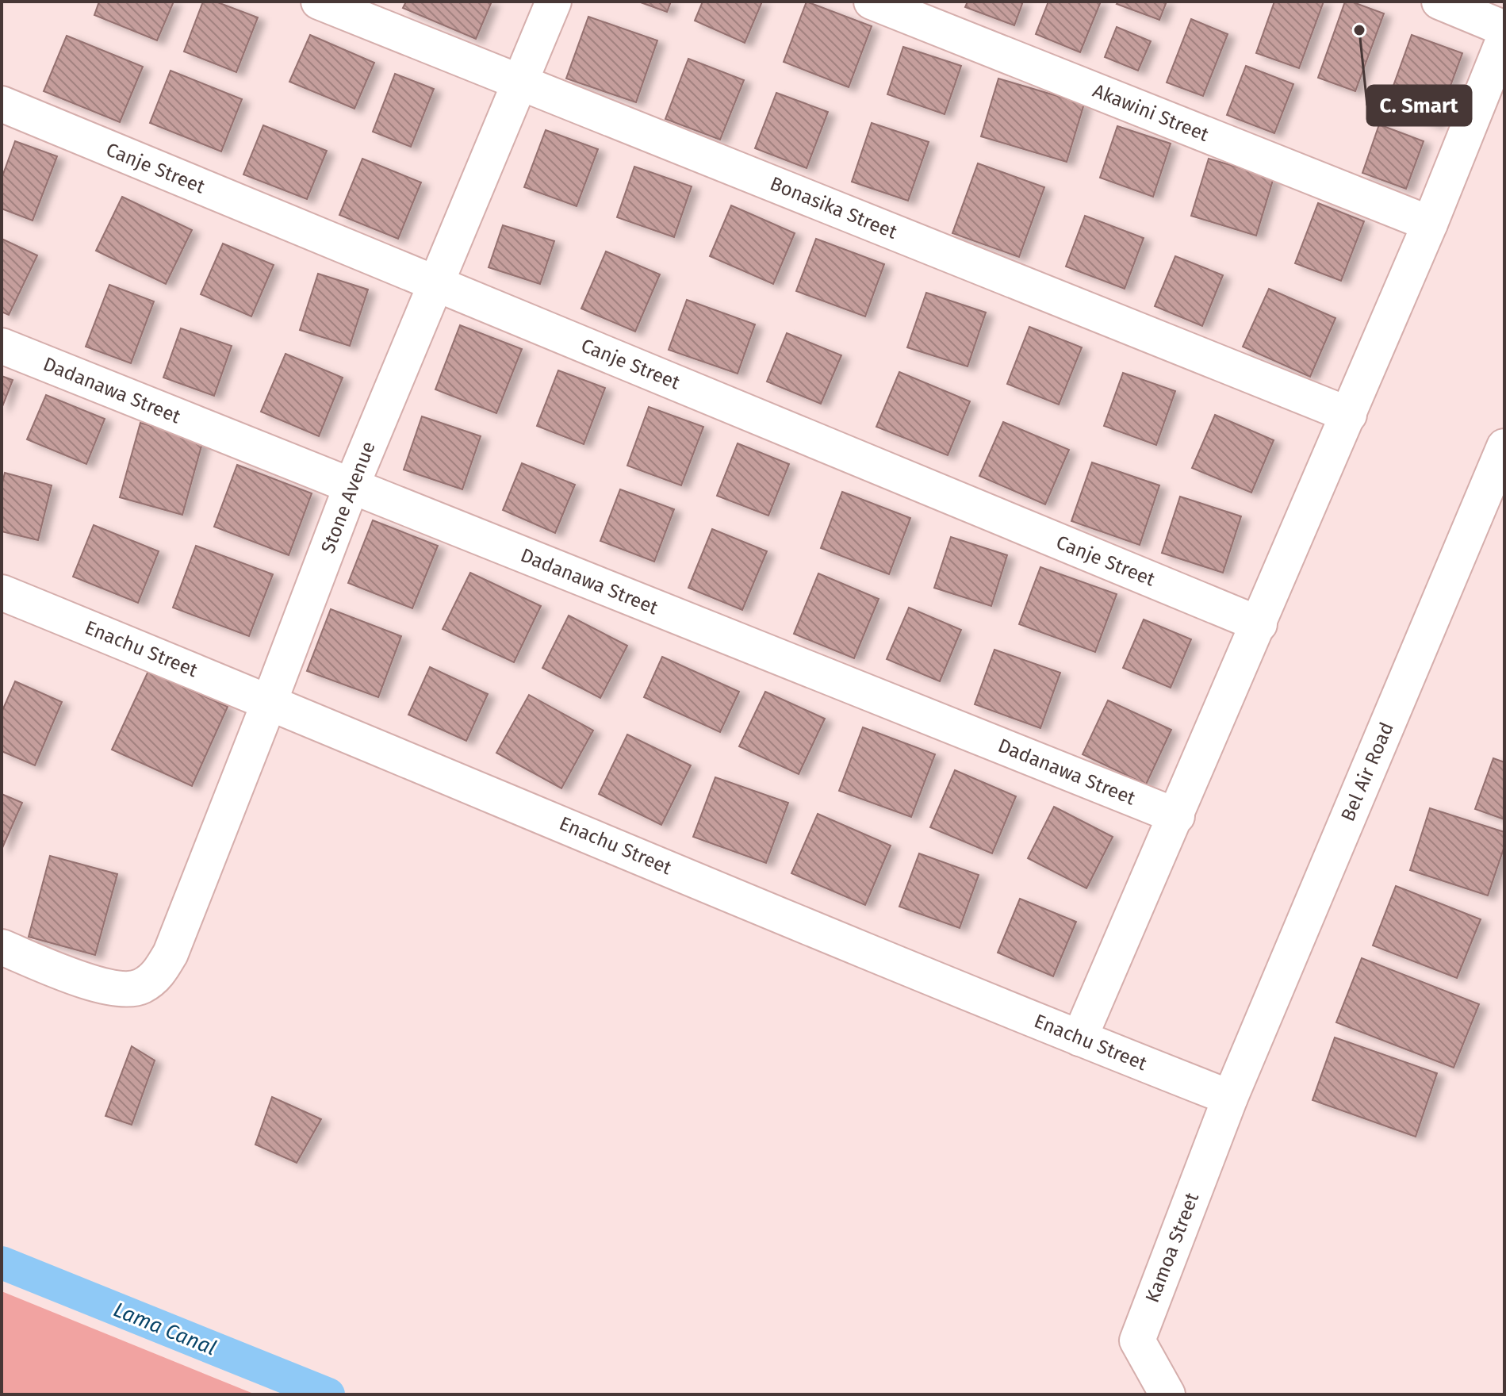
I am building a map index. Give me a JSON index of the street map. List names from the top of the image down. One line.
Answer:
{"streets":{"street":["Akawini Street","Canje Street","Bonasika Street","Dadanawa Street","Stone Avenue","Enachu Street","Bel Air Road","Kamoa Street"]},"crossings":[["Canje Street","Stone Avenue"],["Bonasika Street","Stone Avenue"],["Dadanawa Street","Stone Avenue"],["Stone Avenue","Enachu Street"],["Enachu Street","Bel Air Road"],["Enachu Street","Kamoa Street"],["Bel Air Road","Kamoa Street"]],"water":["Lama Canal"],"places":["C. Smart"]}
